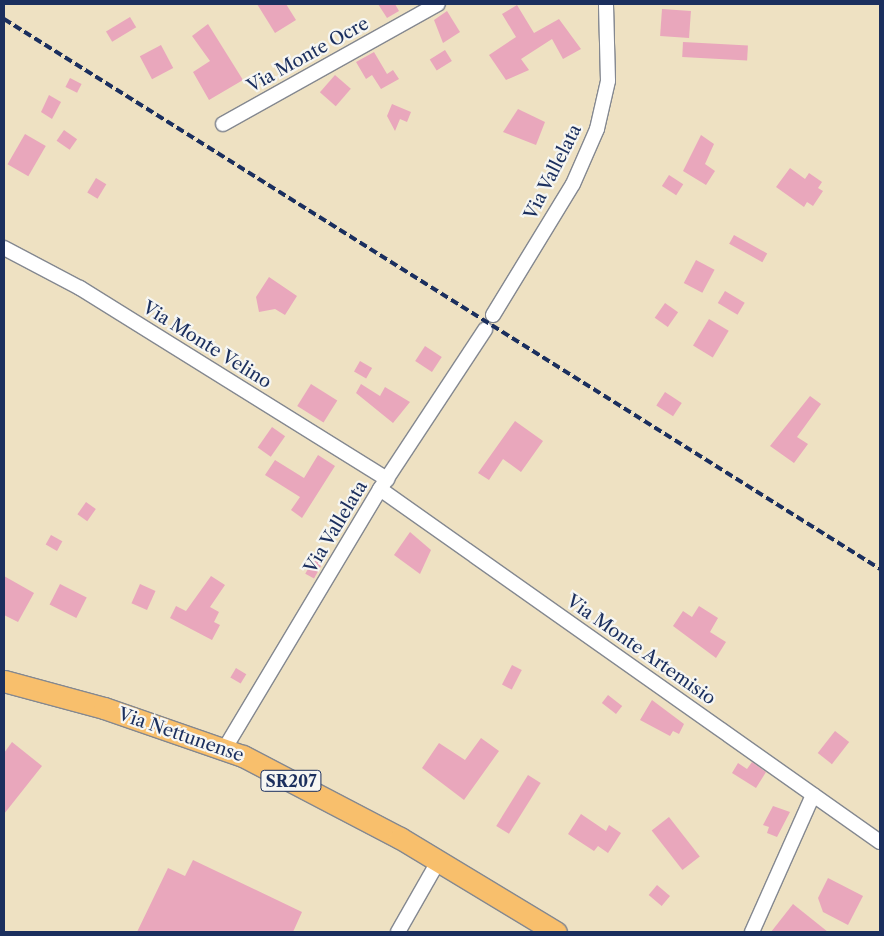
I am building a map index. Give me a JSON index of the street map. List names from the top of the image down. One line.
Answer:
{"streets":{"main road":["Via Nettunense","SR207"],"street":["Via Monte Ocre","Via Vallelata","Via Monte Velino","Via Monte Artemisio"]},"crossings":[["Via Vallelata","Via Monte Velino"],["Via Vallelata","Via Monte Artemisio"],["Via Vallelata","Via Nettunense"],["Via Monte Velino","Via Monte Artemisio"]]}
